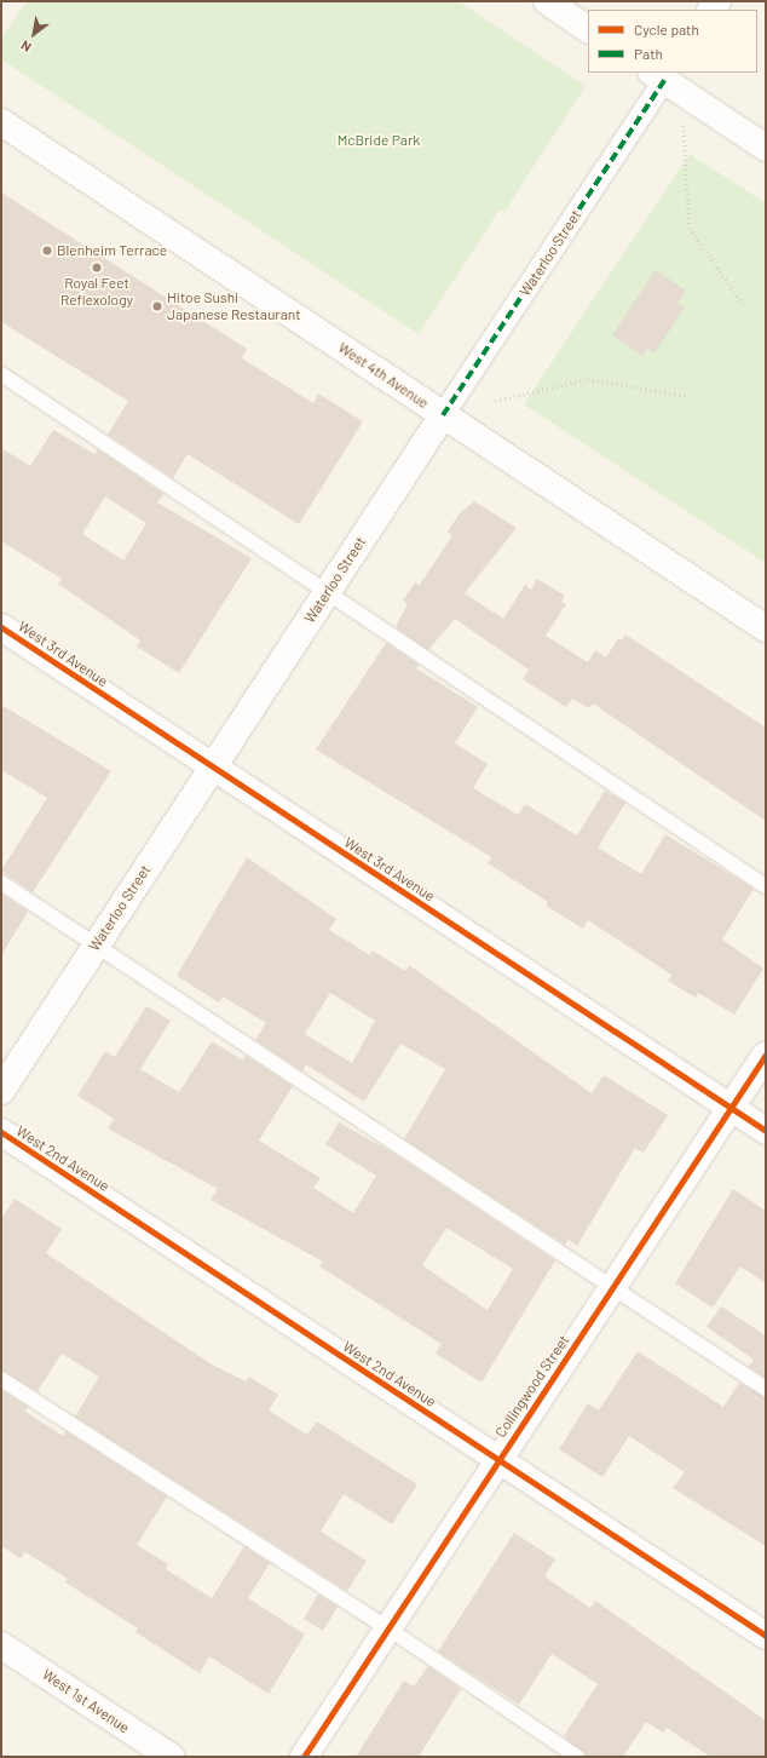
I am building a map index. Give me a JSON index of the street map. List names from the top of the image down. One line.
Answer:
{"streets":{"street":["Waterloo Street","West 4th Avenue","West 3rd Avenue","West 2nd Avenue","Collingwood Street","West 1st Avenue"]},"crossings":[["Waterloo Street","West 4th Avenue"],["Waterloo Street","West 3rd Avenue"],["West 3rd Avenue","Collingwood Street"],["West 2nd Avenue","Collingwood Street"]],"parks":["McBride Park"],"places":["Blenheim Terrace","Royal Feet Reflexology","Hitoe Sushi Japanese Restaurant"],"legend":["Cycle path","Path"],"north":"bottom left"}
